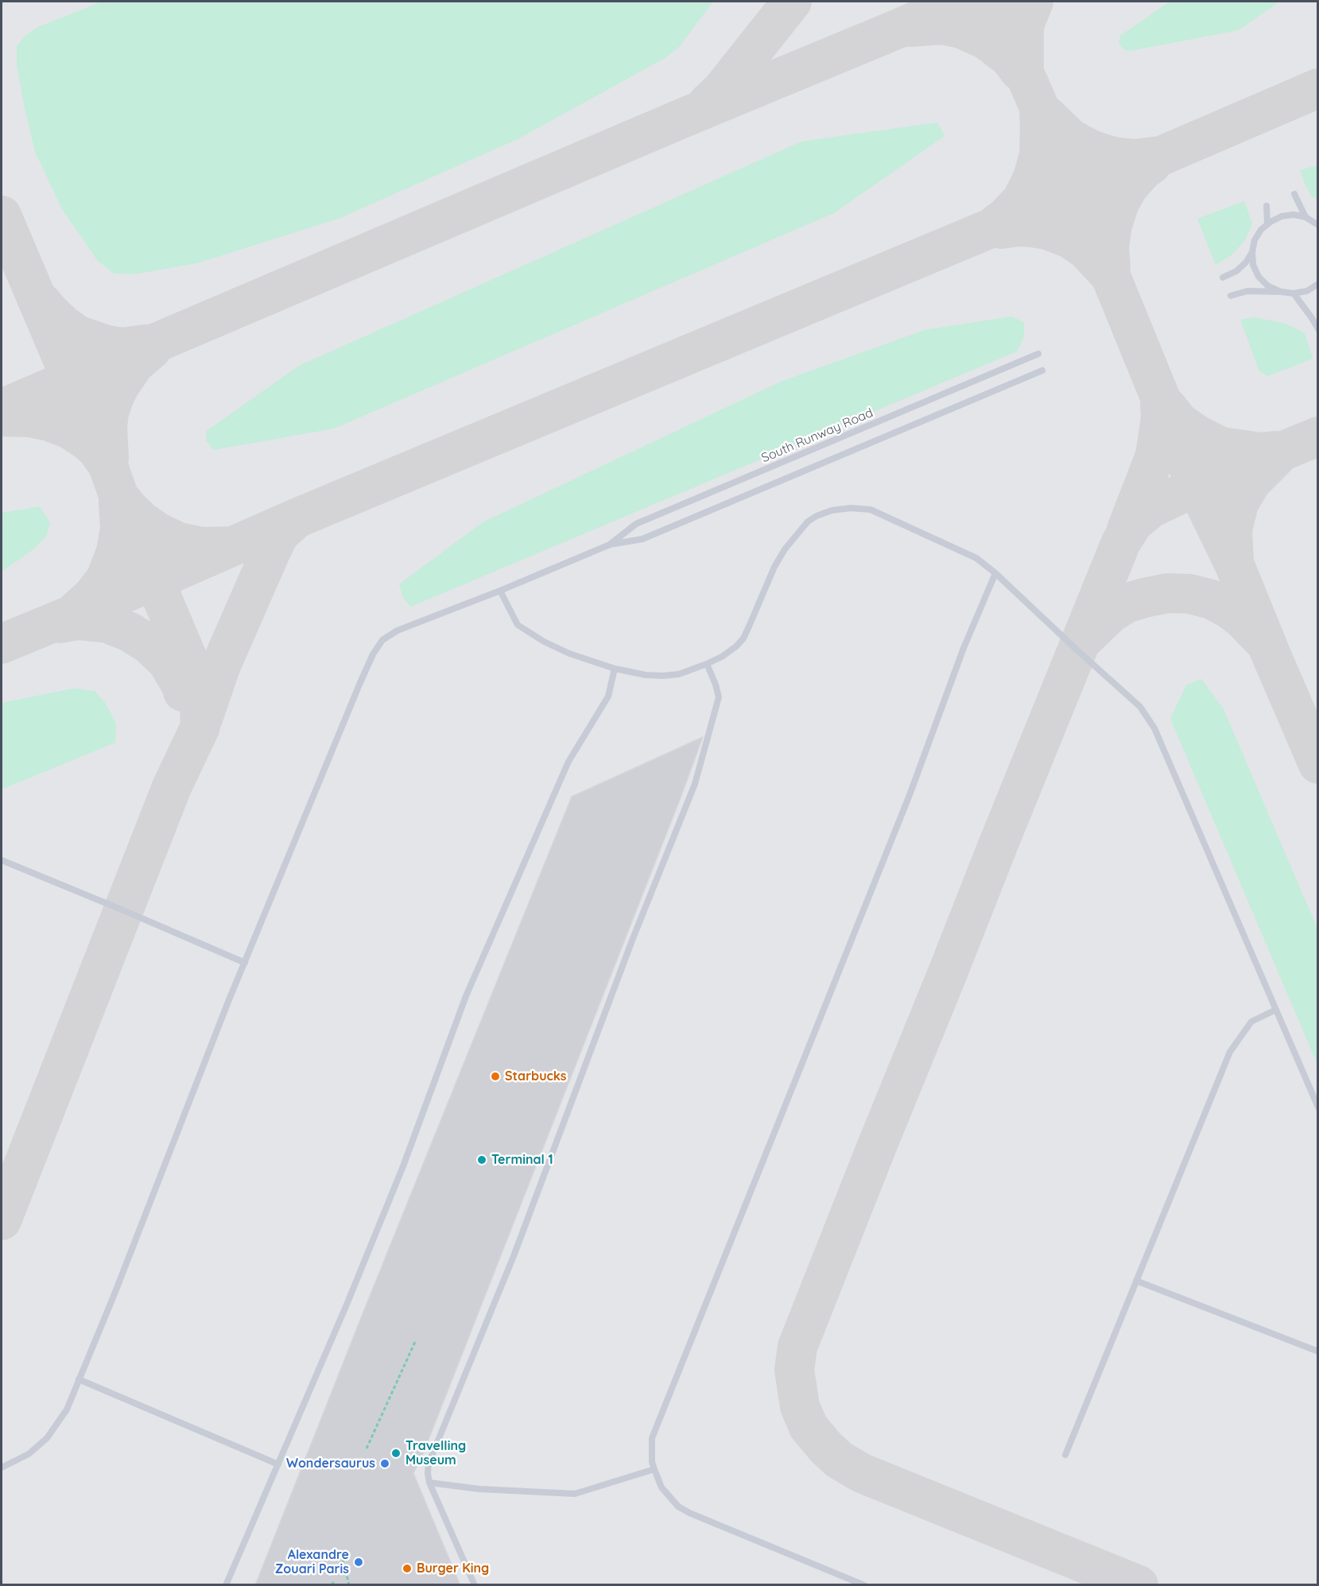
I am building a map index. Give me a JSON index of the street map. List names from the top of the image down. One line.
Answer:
{"streets":{"lane":["South Runway Road"]},"places":["Starbucks","Terminal 1","Travelling Museum","Wondersaurus","Alexandre Zouari Paris","Burger King"]}
